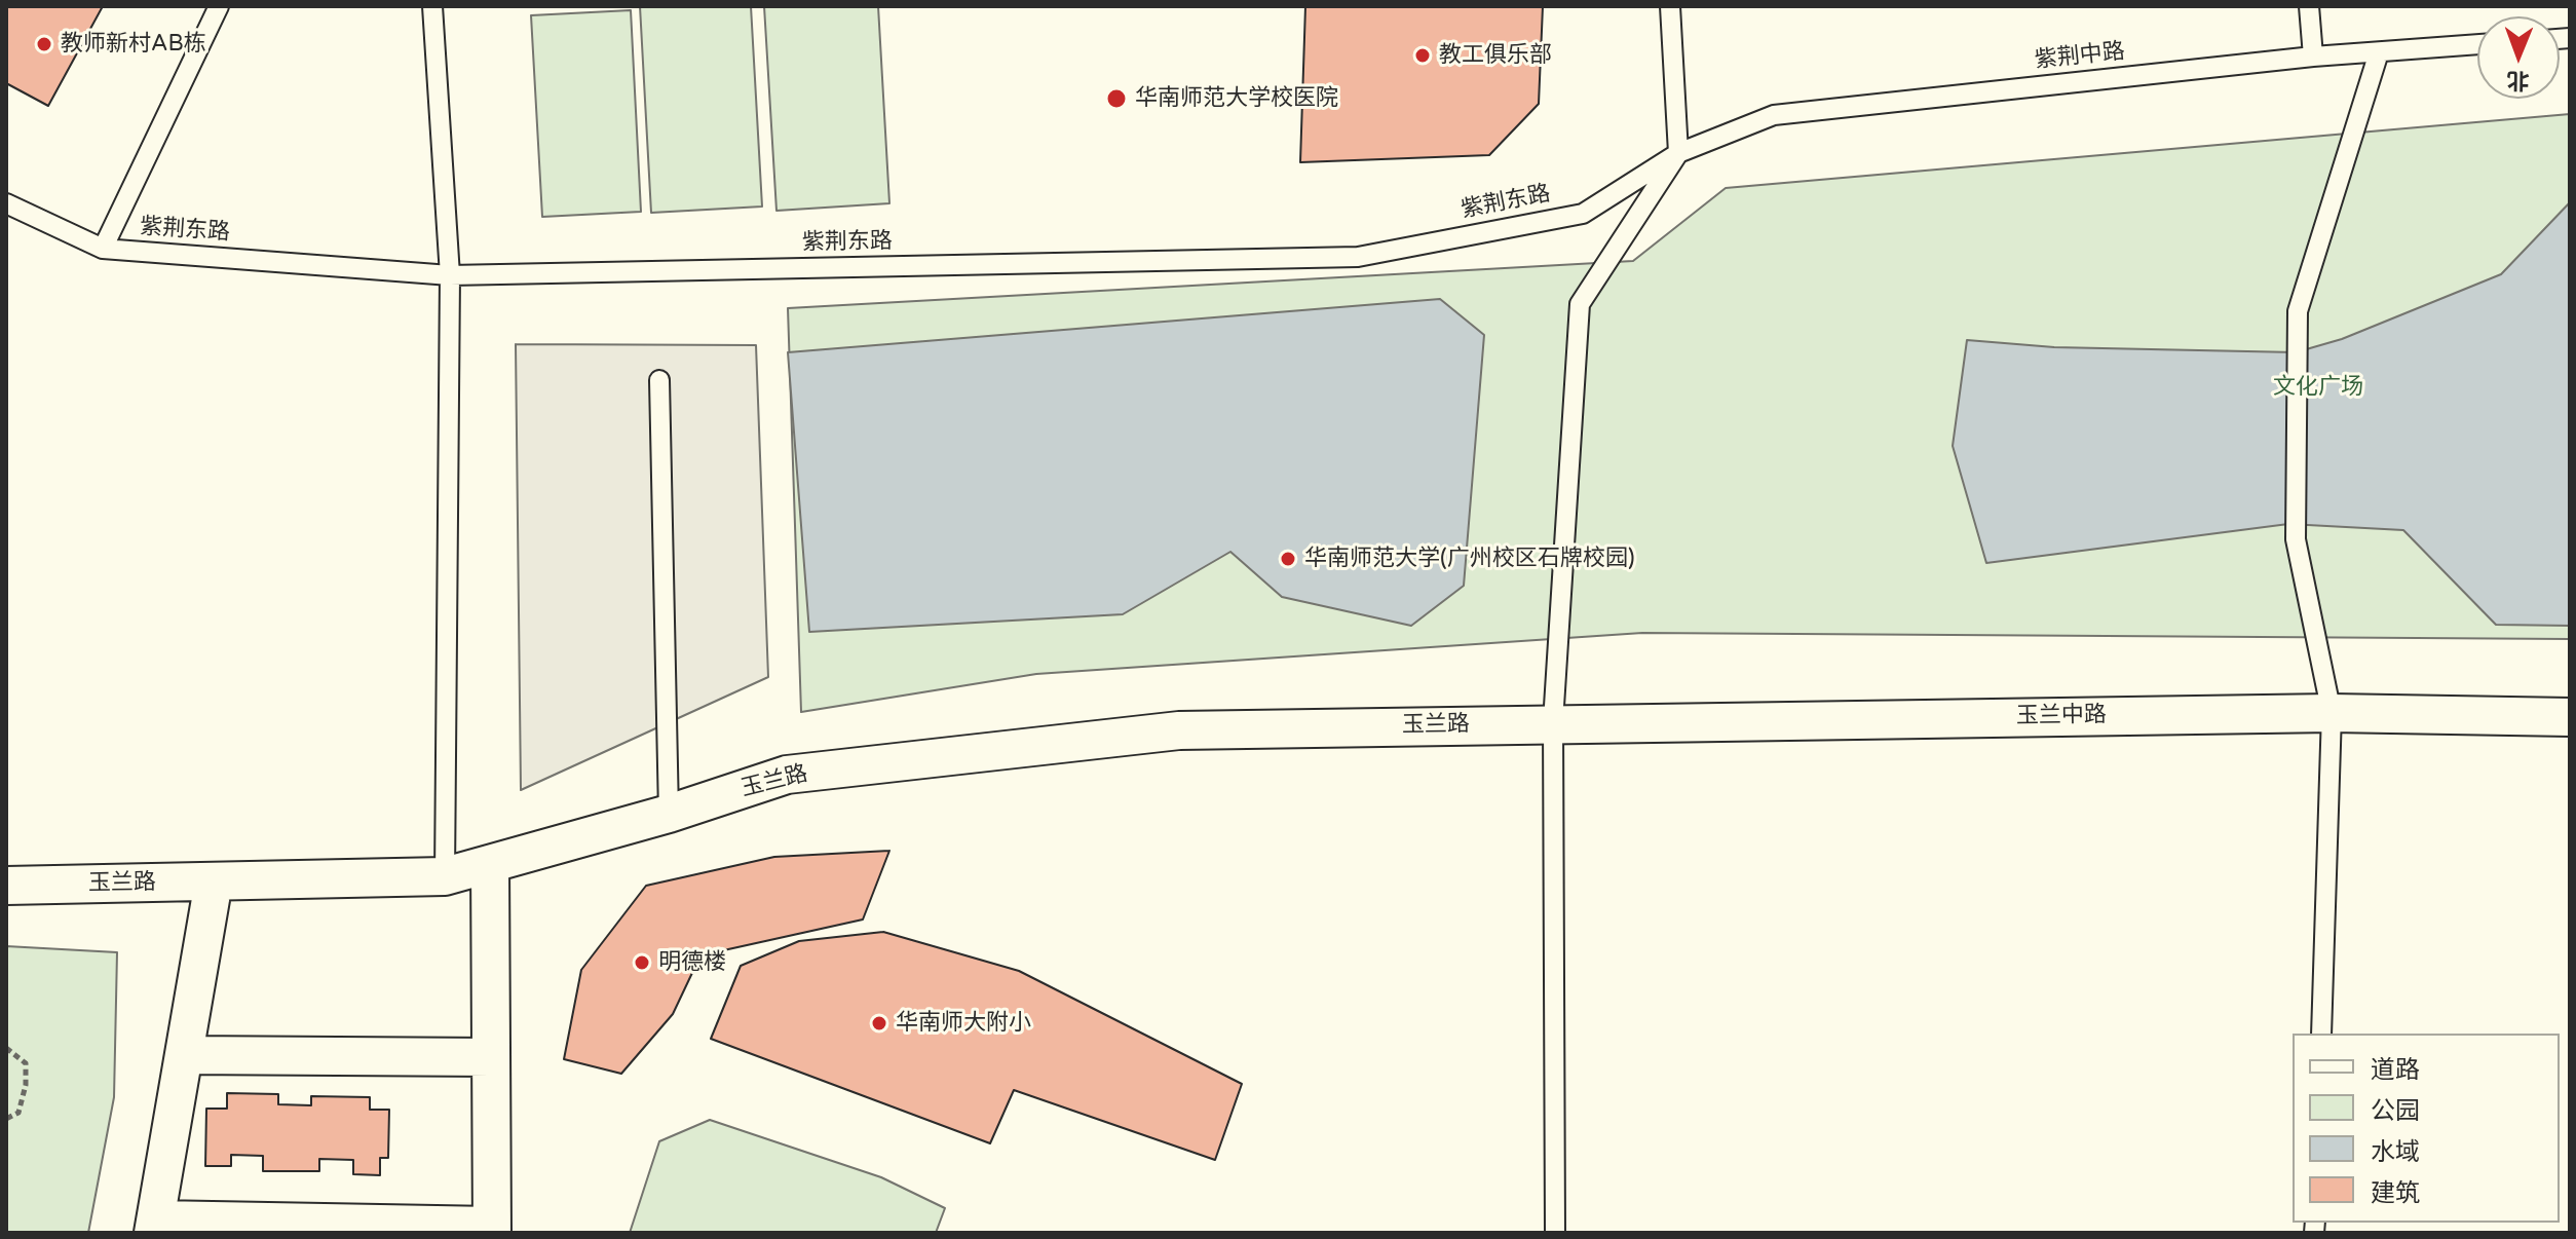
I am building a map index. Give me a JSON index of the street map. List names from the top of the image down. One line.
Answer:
{"streets":{"street":["玉兰中路","玉兰路"],"lane":["紫荆中路","紫荆东路"]},"crossings":[["紫荆中路","紫荆东路"],["玉兰中路","玉兰路"]],"parks":["文化广场"],"places":["教师新村AB栋","教工俱乐部","华南师范大学校医院","华南师范大学(广州校区石牌校园)","明德楼","华南师大附小"],"legend":["道路","公园","水域","建筑"],"north":"bottom"}
